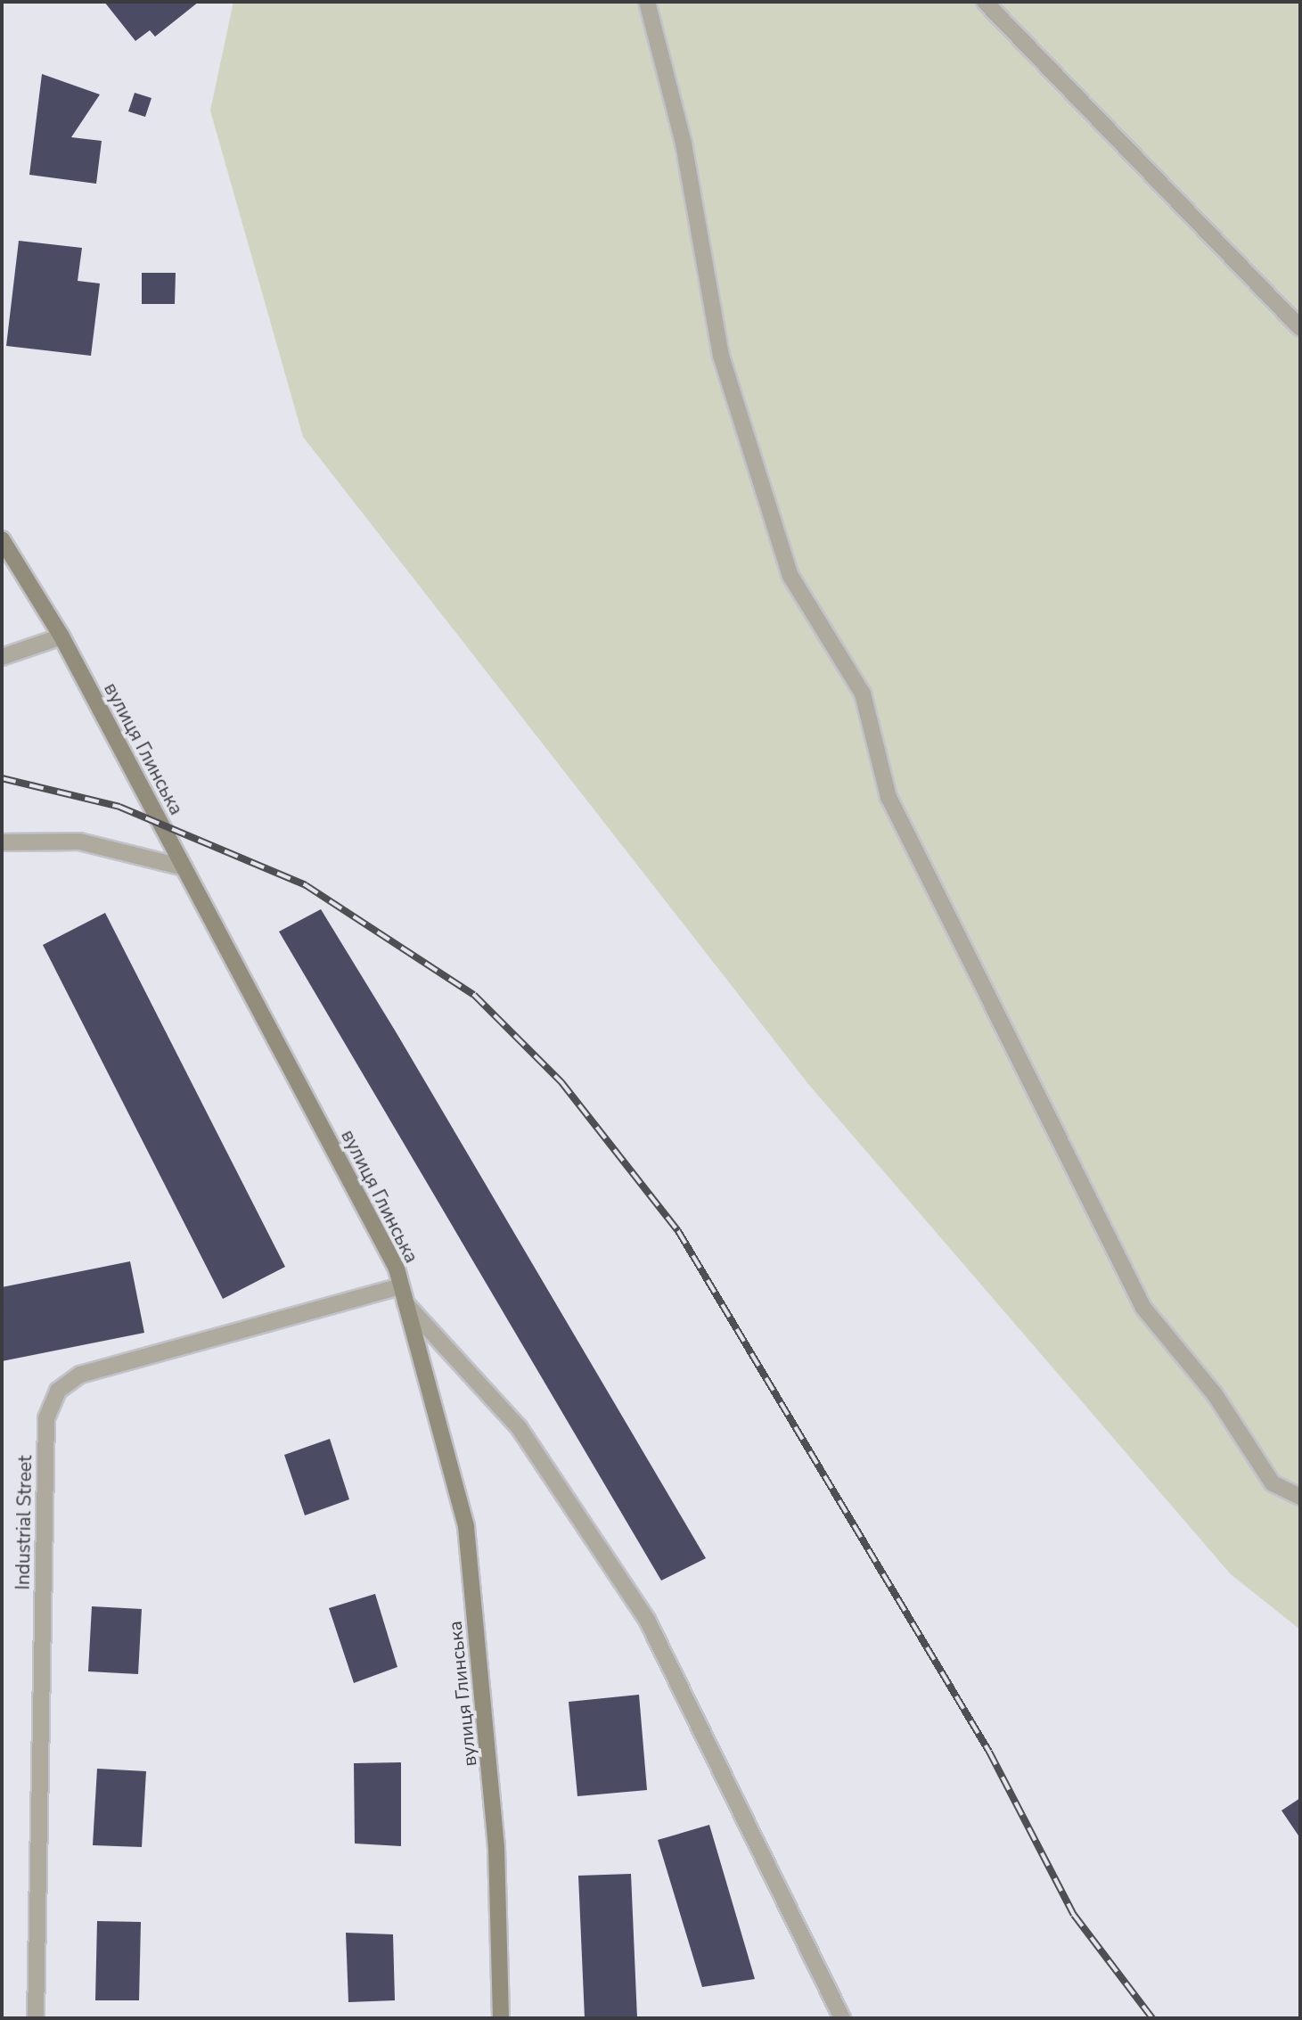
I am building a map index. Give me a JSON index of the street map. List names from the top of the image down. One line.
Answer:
{"streets":{"main road":["вулиця Глинська"],"street":["Industrial Street"]},"crossings":[["вулиця Глинська","Industrial Street"]]}
